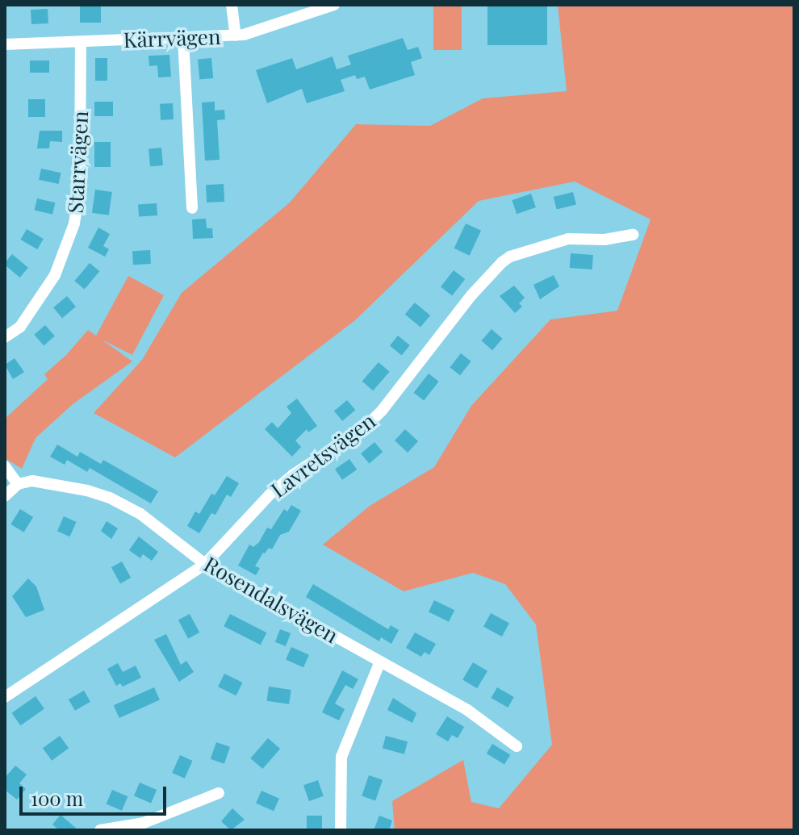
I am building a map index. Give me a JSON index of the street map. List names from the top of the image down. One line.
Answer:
{"streets":{"street":["Kärrvägen","Starrvägen","Lavretsvägen","Rosendalsvägen"]},"crossings":[["Kärrvägen","Starrvägen"],["Lavretsvägen","Rosendalsvägen"]],"scale_bar":"100 m"}
